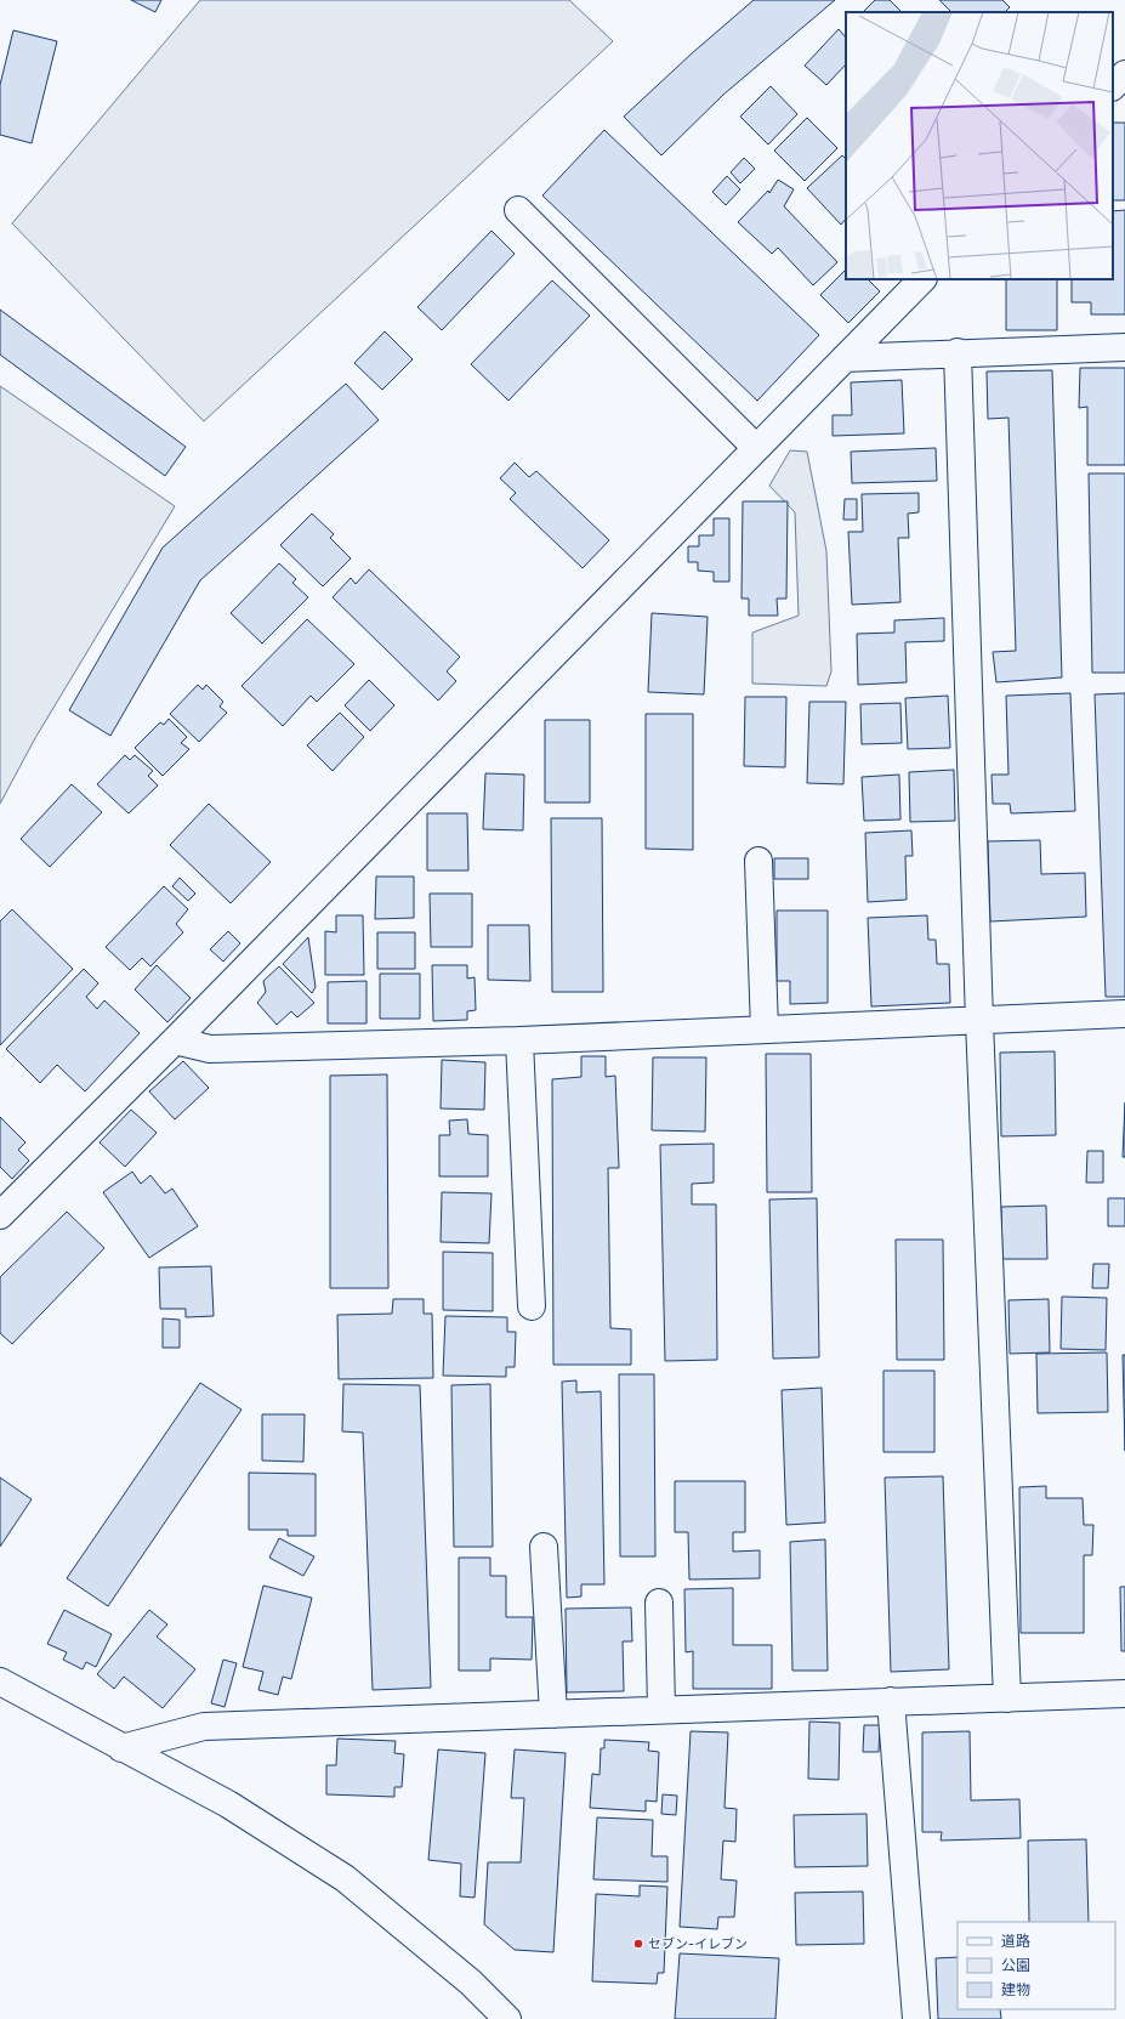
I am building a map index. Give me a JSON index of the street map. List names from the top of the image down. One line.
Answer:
{"places":["セブン-イレブン"],"legend":["道路","公園","建物"]}
